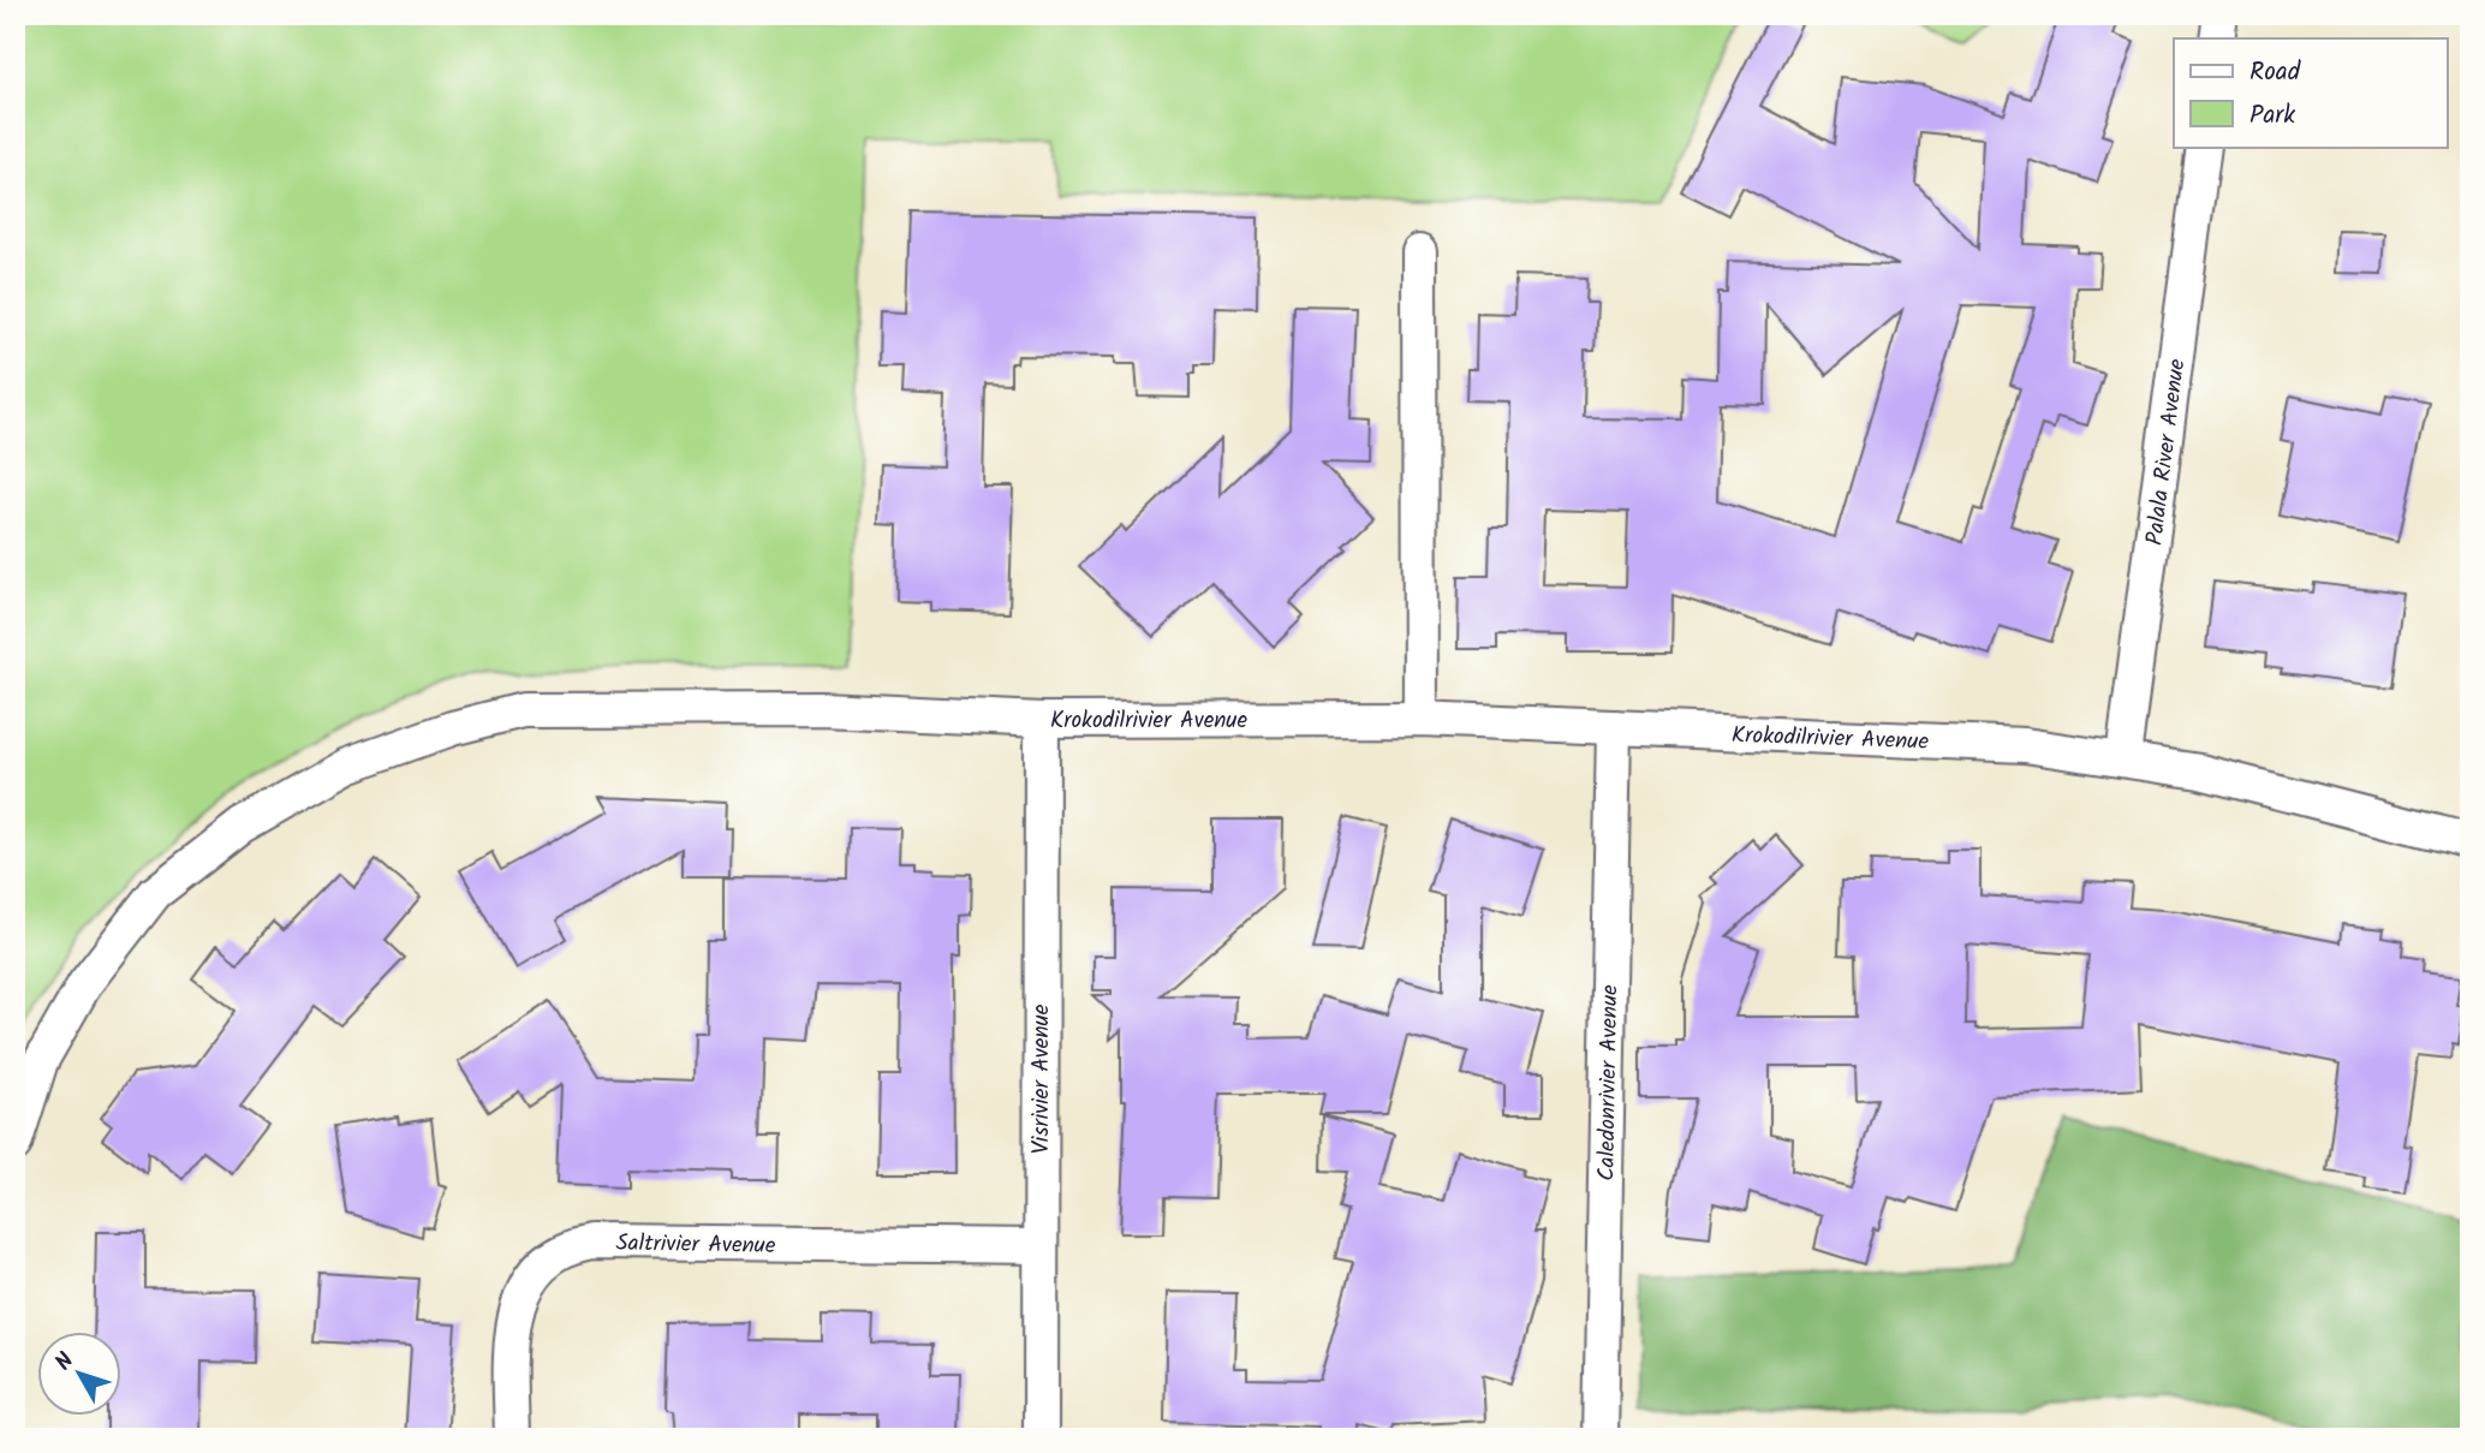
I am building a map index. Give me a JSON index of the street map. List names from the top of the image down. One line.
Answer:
{"streets":{"street":["Palala River Avenue","Krokodilrivier Avenue","Visrivier Avenue","Caledonrivier Avenue","Saltrivier Avenue"]},"crossings":[["Palala River Avenue","Krokodilrivier Avenue"],["Krokodilrivier Avenue","Visrivier Avenue"],["Krokodilrivier Avenue","Caledonrivier Avenue"],["Visrivier Avenue","Saltrivier Avenue"]],"legend":["Road","Park"],"north":"top left"}
